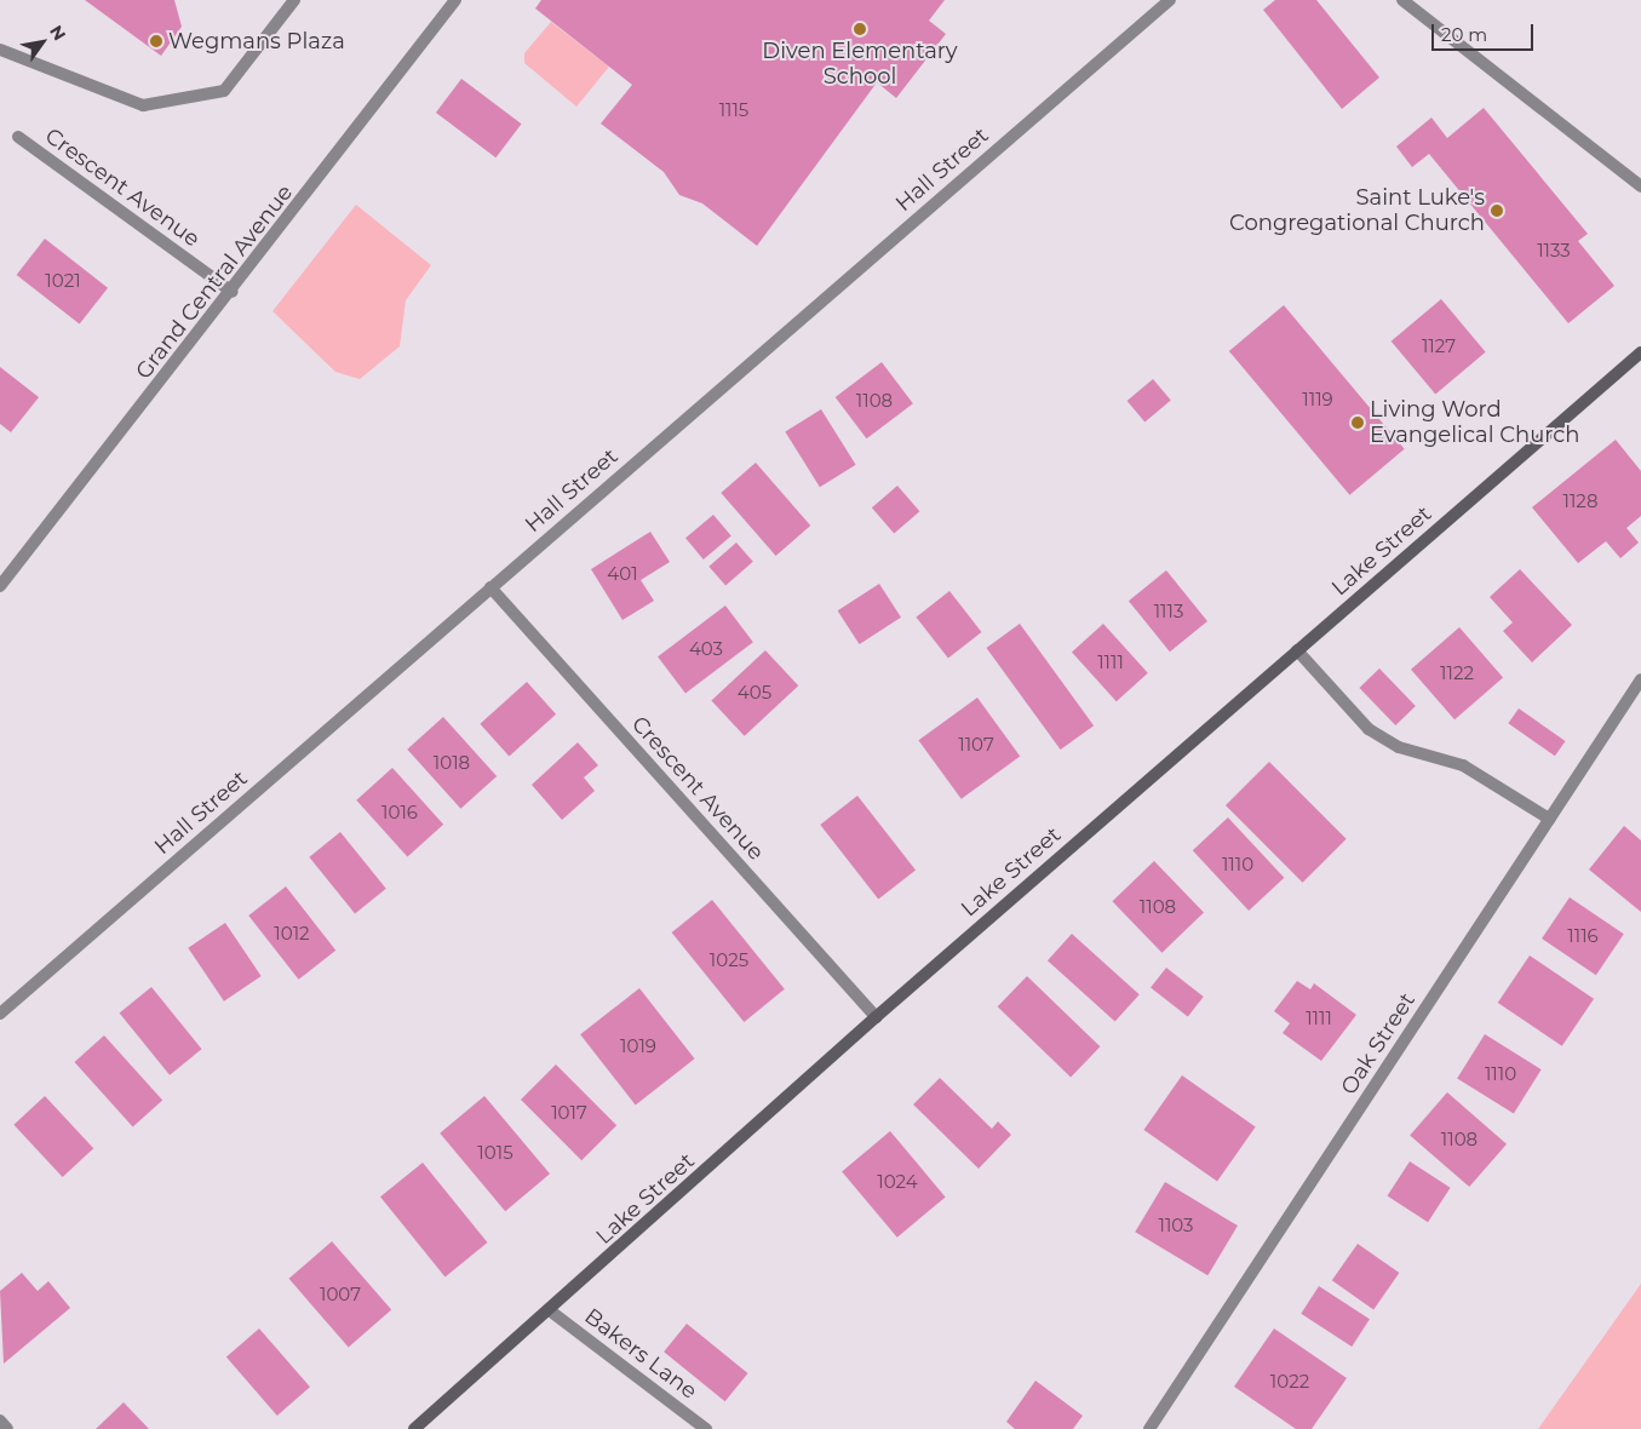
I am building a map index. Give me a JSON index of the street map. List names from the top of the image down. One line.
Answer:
{"streets":{"main road":["Lake Street"],"street":["Hall Street","Crescent Avenue","Grand Central Avenue","Oak Street","Bakers Lane"]},"crossings":[["Hall Street","Crescent Avenue"],["Crescent Avenue","Grand Central Avenue"],["Crescent Avenue","Lake Street"],["Lake Street","Bakers Lane"]],"places":["Diven Elementary School","Wegmans Plaza","Saint Luke's Congregational Church","Living Word Evangelical Church"],"house_numbers":["1115","1133","1021","1127","1119","1108","1128","401","1113","403","1111","1122","405","1107","1018","1016","1110","1108","1012","1116","1025","1111","1019","1110","1017","1108","1015","1024","1103","1007","1022"],"scale_bar":"20 m","north":"top right"}
